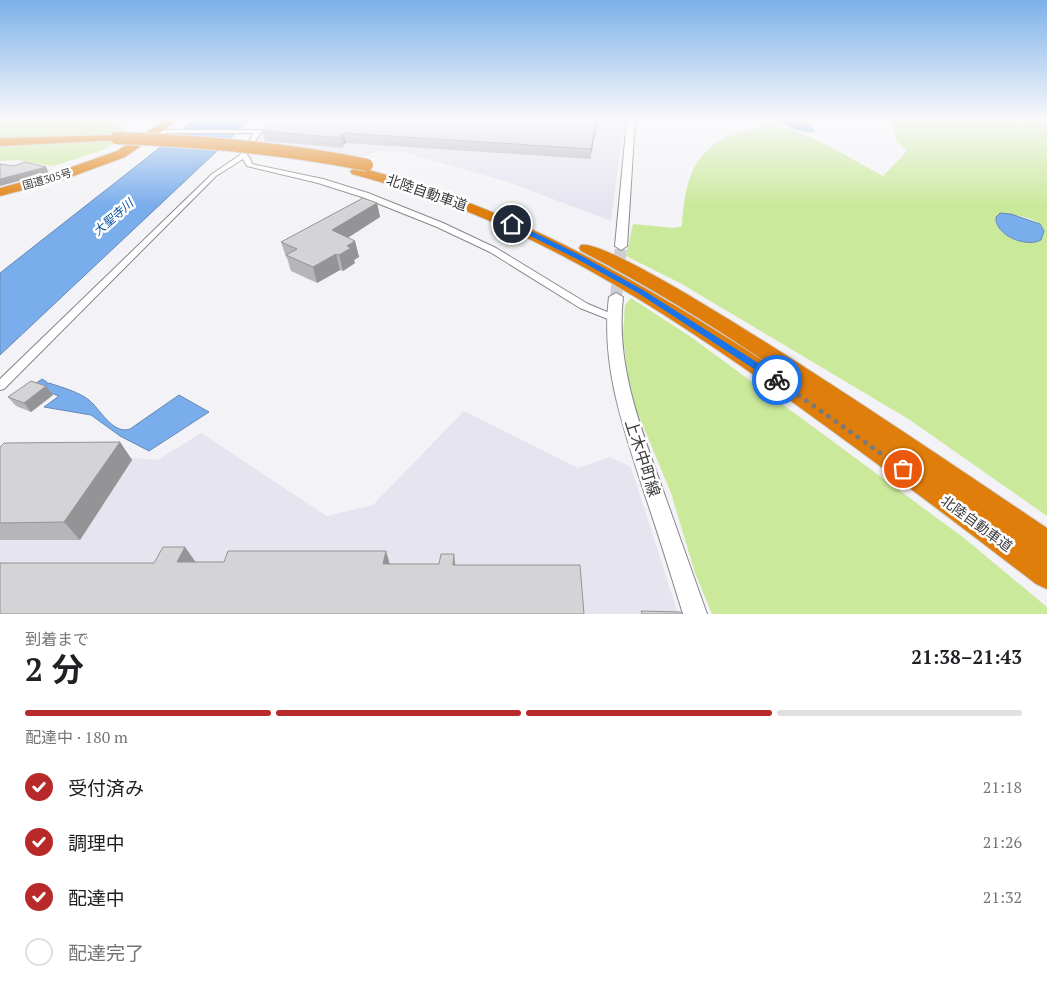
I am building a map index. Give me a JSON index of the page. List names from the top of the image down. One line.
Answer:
{"streets":{"highway":["国道305号","北陸自動車道"],"main road":["上木中町線"]},"water":["大聖寺川"],"page":{"heading":["2 分","到着まで","21:38–21:43"],"bar":"配達中 · 180 m","list":[["受付済み","21:18"],["調理中","21:26"],["配達中","21:32"],"配達完了"]}}
